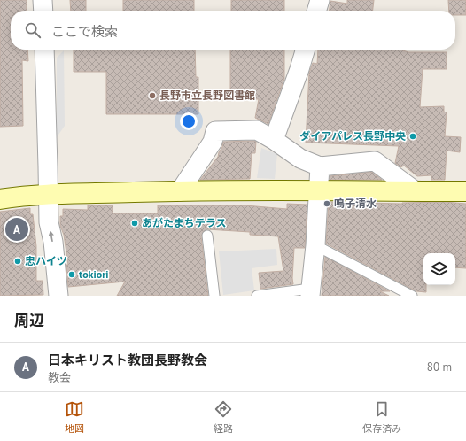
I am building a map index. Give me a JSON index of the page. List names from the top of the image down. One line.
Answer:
{"places":["長野市立長野図書館","ダイアパレス長野中央","鳴子清水","あがたまちテラス","忠ハイツ","tokiori"],"page":{"search":"ここで検索","pins":"A","heading":"周辺","list":[{"mark":"A","name":"日本キリスト教団長野教会","note":"教会","value":"80 m"}],"nav":["地図","経路","保存済み"]}}
